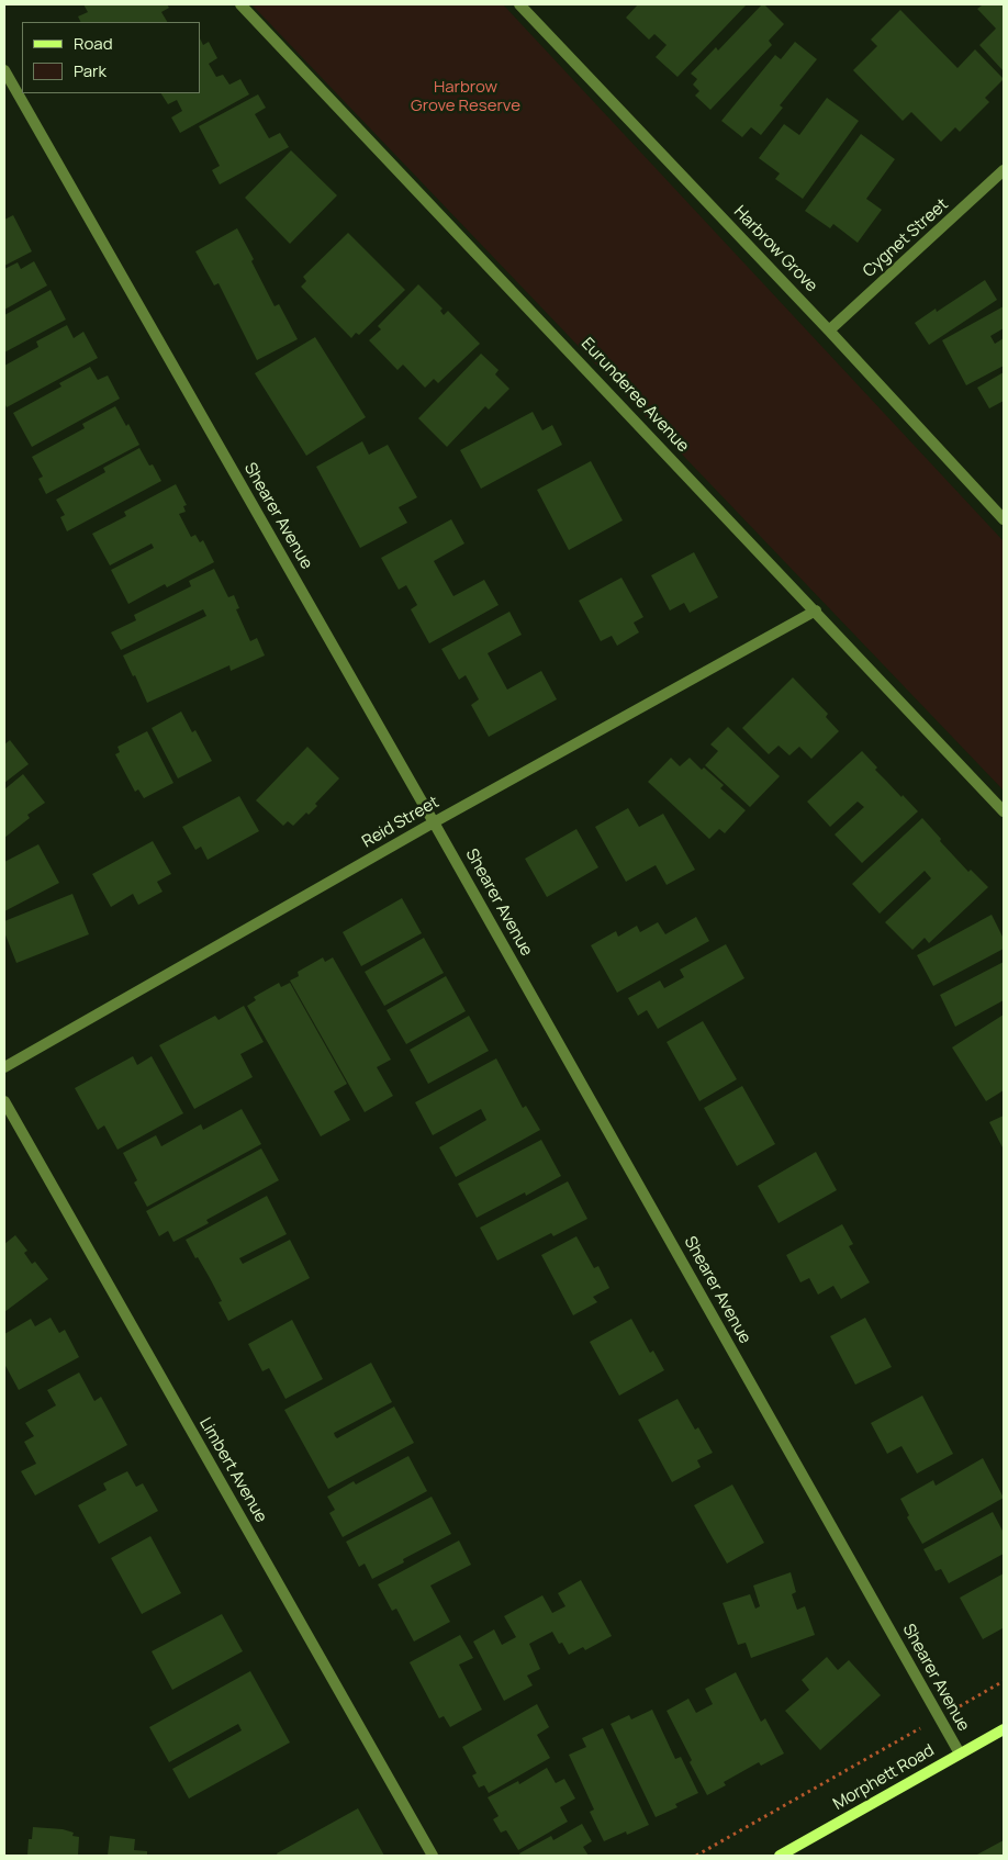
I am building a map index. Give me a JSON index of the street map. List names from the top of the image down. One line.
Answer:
{"streets":{"main road":["Morphett Road"],"street":["Cygnet Street","Harbrow Grove","Eurunderee Avenue","Shearer Avenue","Reid Street","Limbert Avenue"]},"crossings":[["Cygnet Street","Harbrow Grove"],["Eurunderee Avenue","Reid Street"],["Shearer Avenue","Reid Street"],["Shearer Avenue","Morphett Road"]],"parks":["Harbrow Grove Reserve"],"legend":["Road","Park"]}
